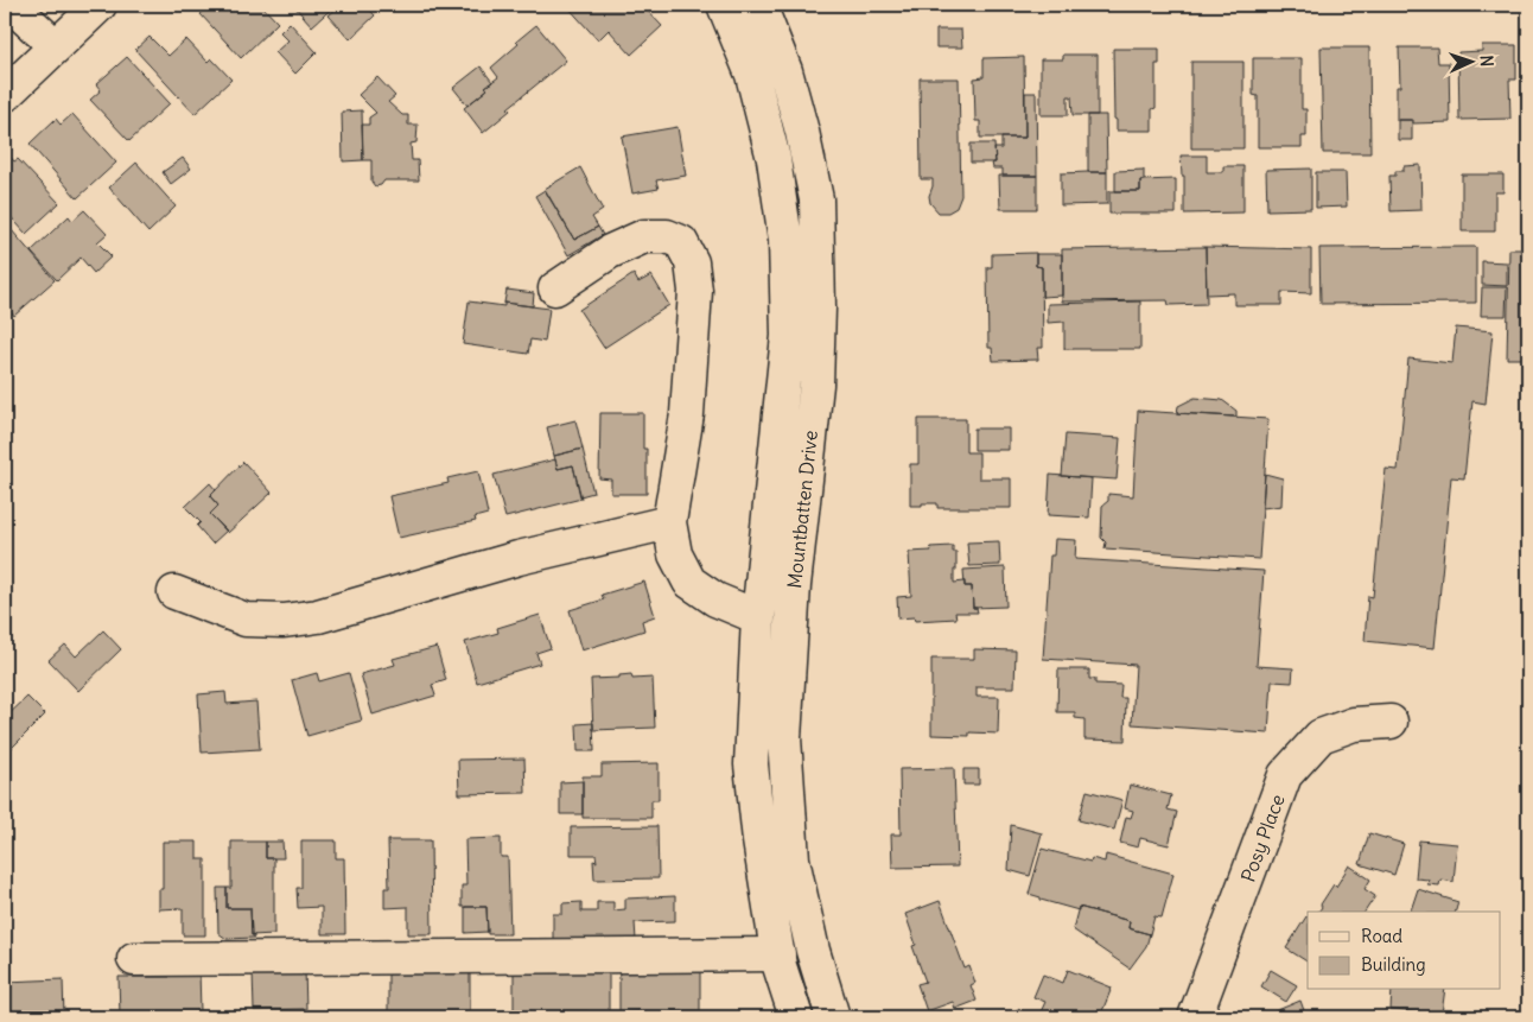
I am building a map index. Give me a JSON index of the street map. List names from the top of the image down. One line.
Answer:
{"streets":{"street":["Mountbatten Drive","Posy Place"]},"legend":["Road","Building"],"north":"right"}
